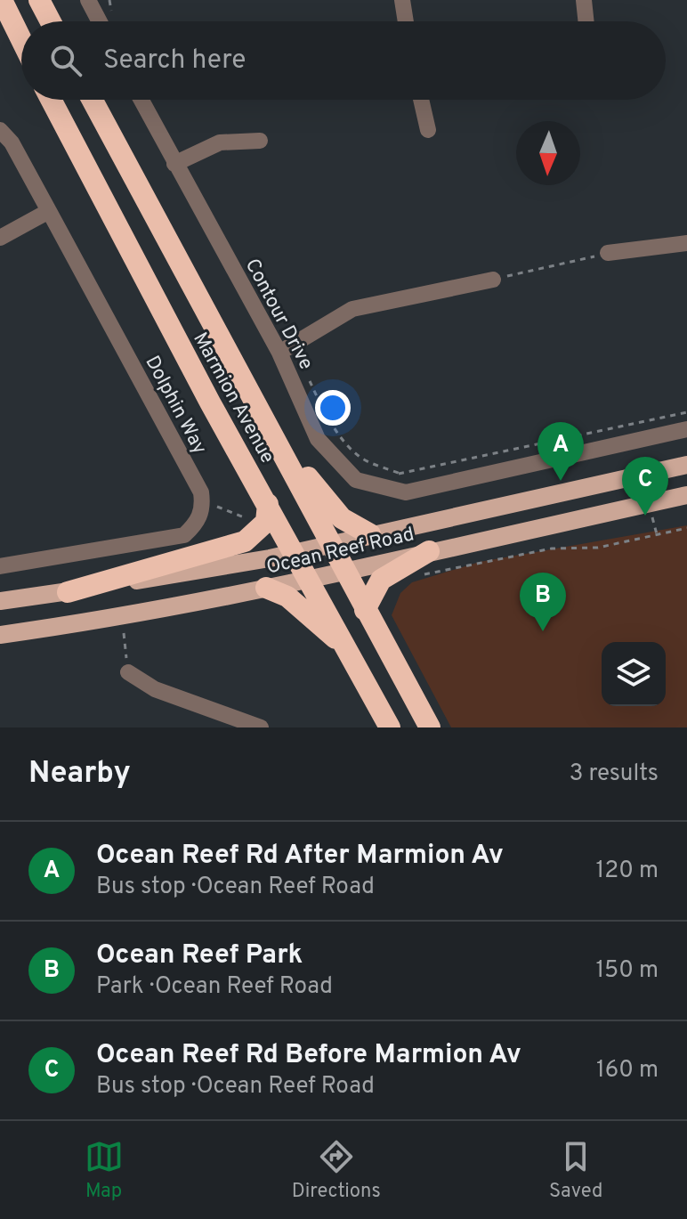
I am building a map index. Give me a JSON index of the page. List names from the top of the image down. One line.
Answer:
{"streets":{"highway":["Marmion Avenue"],"main road":["Ocean Reef Road"],"street":["Contour Drive","Dolphin Way"]},"crossings":[["Marmion Avenue","Ocean Reef Road"]],"north":"bottom","page":{"search":"Search here","pins":["A","C","B"],"heading":["Nearby","3 results"],"list":[{"mark":"A","name":"Ocean Reef Rd After Marmion Av","note":"Bus stop · Ocean Reef Road","value":"120 m"},{"mark":"B","name":"Ocean Reef Park","note":"Park · Ocean Reef Road","value":"150 m"},{"mark":"C","name":"Ocean Reef Rd Before Marmion Av","note":"Bus stop · Ocean Reef Road","value":"160 m"}],"nav":["Map","Directions","Saved"]}}
